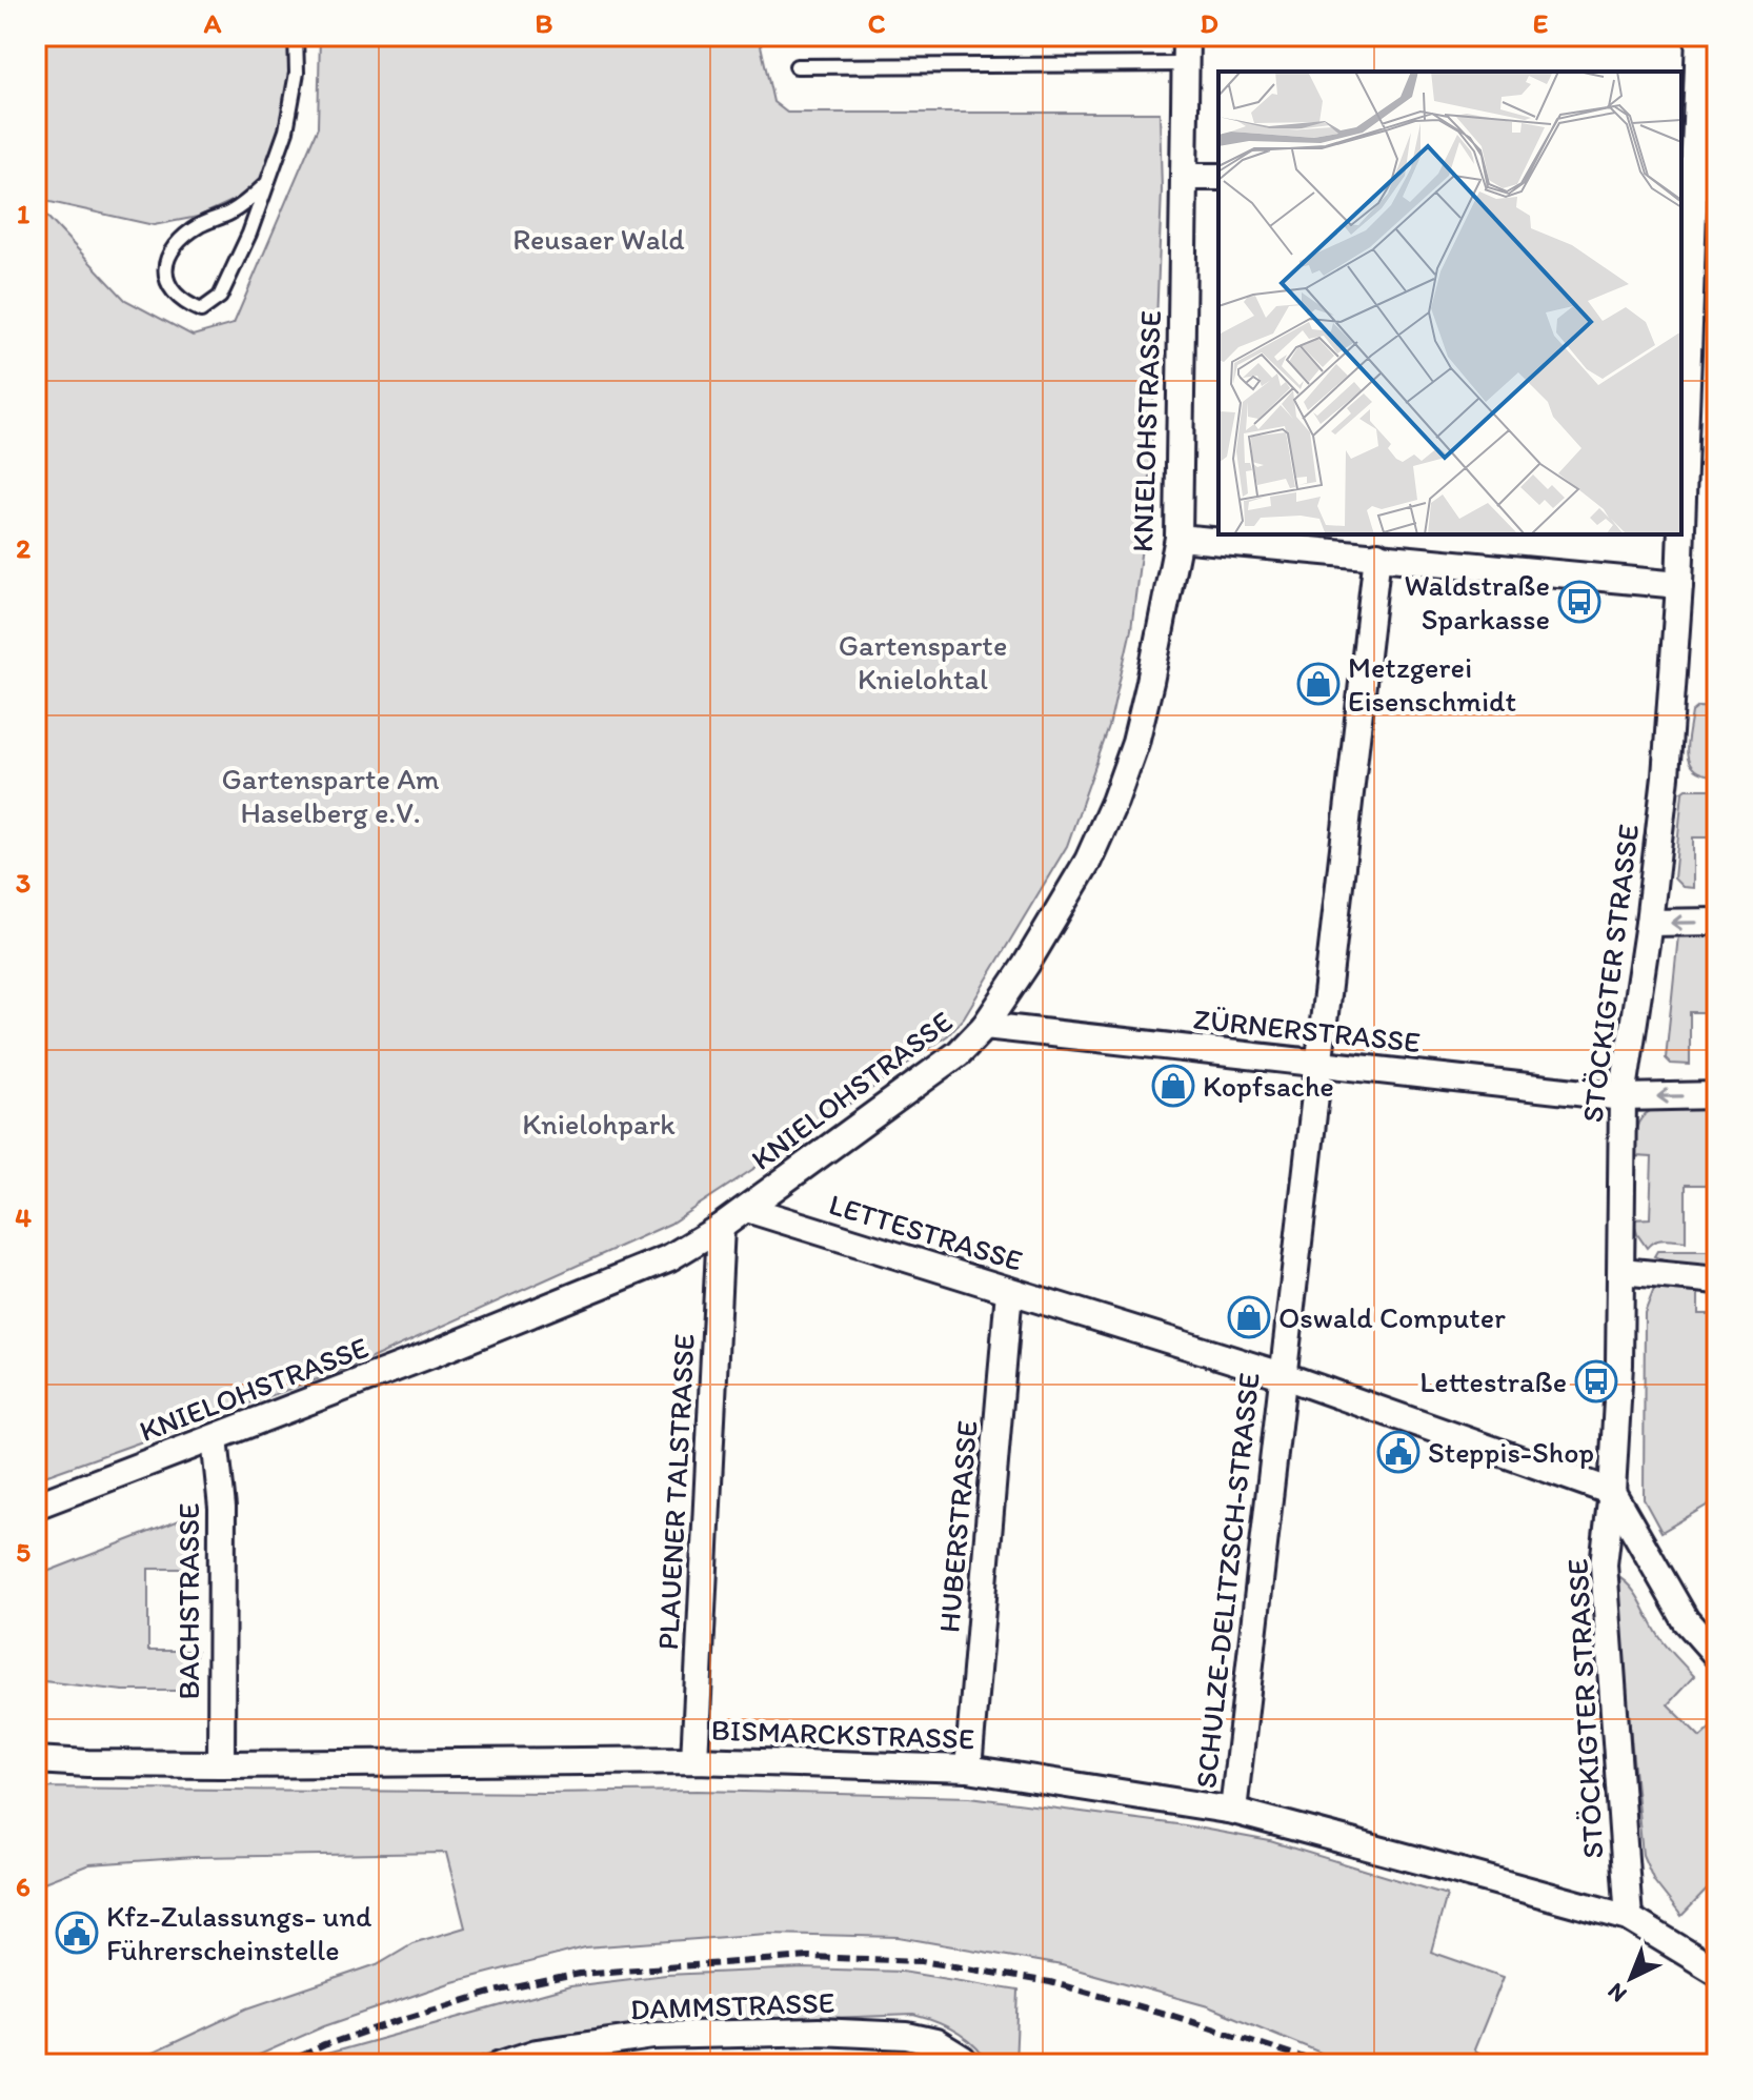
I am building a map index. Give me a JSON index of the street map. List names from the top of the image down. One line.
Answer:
{"streets":{"street":["KNIELOHSTRASSE","STÖCKIGTER STRASSE","ZÜRNERSTRASSE","LETTESTRASSE","PLAUENER TALSTRASSE","HUBERSTRASSE","SCHULZE-DELITZSCH-STRASSE","BACHSTRASSE","BISMARCKSTRASSE","DAMMSTRASSE"]},"crossings":[["KNIELOHSTRASSE","ZÜRNERSTRASSE"],["KNIELOHSTRASSE","LETTESTRASSE"],["KNIELOHSTRASSE","PLAUENER TALSTRASSE"],["KNIELOHSTRASSE","BACHSTRASSE"],["STÖCKIGTER STRASSE","ZÜRNERSTRASSE"],["STÖCKIGTER STRASSE","LETTESTRASSE"],["STÖCKIGTER STRASSE","BISMARCKSTRASSE"],["ZÜRNERSTRASSE","SCHULZE-DELITZSCH-STRASSE"],["LETTESTRASSE","HUBERSTRASSE"],["LETTESTRASSE","SCHULZE-DELITZSCH-STRASSE"],["PLAUENER TALSTRASSE","BISMARCKSTRASSE"],["HUBERSTRASSE","BISMARCKSTRASSE"],["SCHULZE-DELITZSCH-STRASSE","BISMARCKSTRASSE"],["BACHSTRASSE","BISMARCKSTRASSE"]],"parks":["Reusaer Wald","Gartensparte Knielohtal","Gartensparte Am Haselberg e.V.","Knielohpark"],"places":{"bus stop":["Waldstraße Sparkasse","Lettestraße"],"shop":["Metzgerei Eisenschmidt","Kopfsache","Oswald Computer"],"public building":["Steppis-Shop","Kfz-Zulassungs- und Führerscheinstelle"]},"north":"bottom left","grid":{"columns":["A","B","C","D","E"],"rows":["1","2","3","4","5","6"]}}
